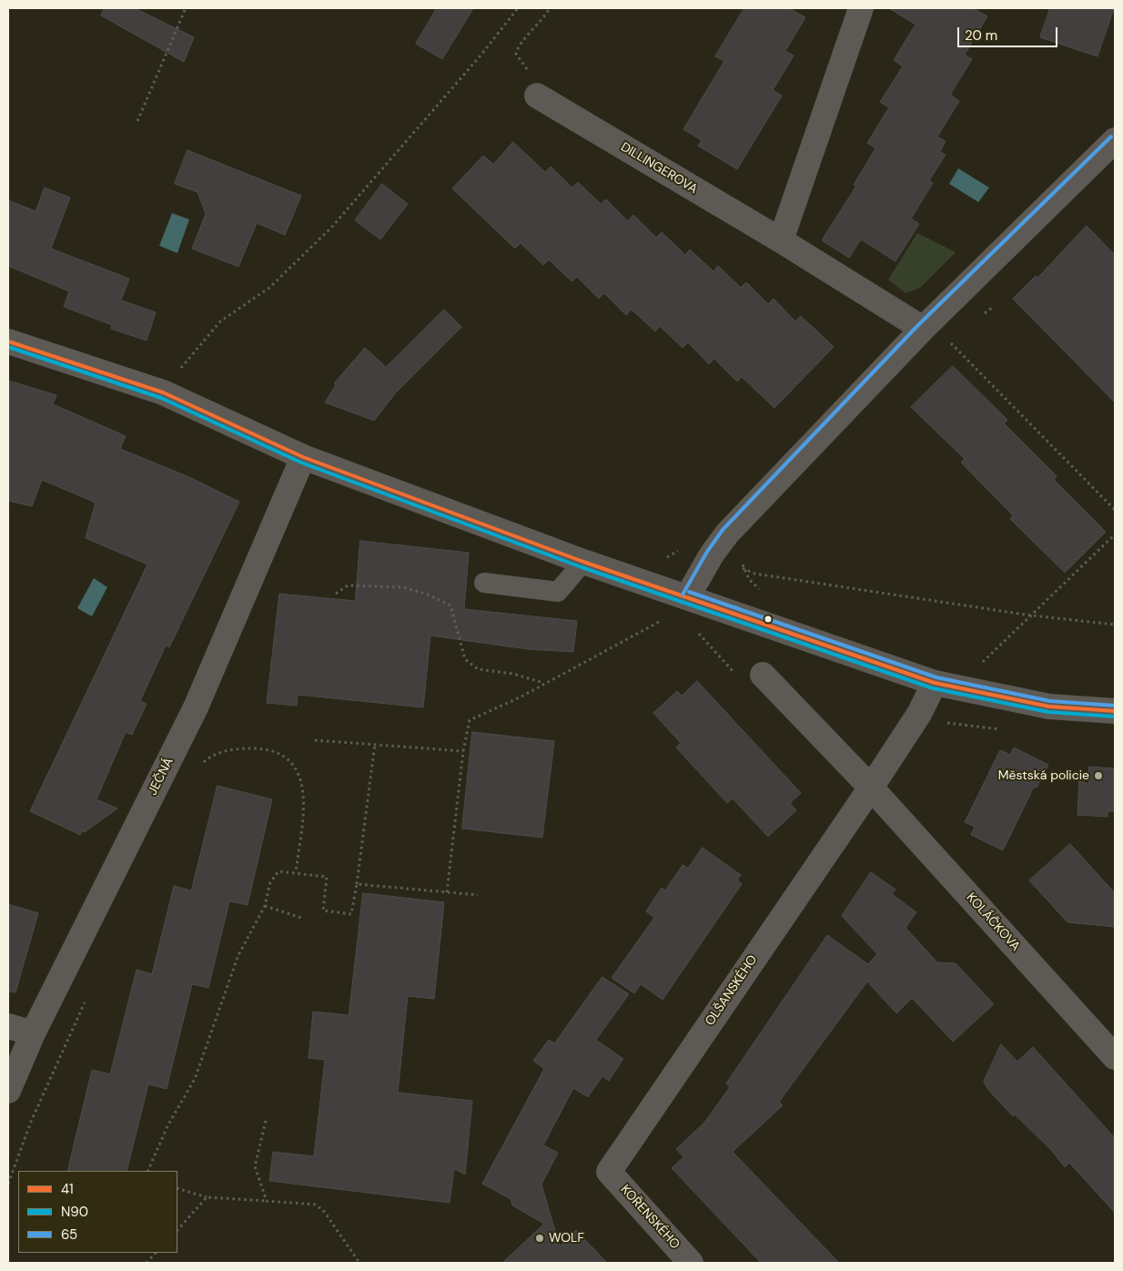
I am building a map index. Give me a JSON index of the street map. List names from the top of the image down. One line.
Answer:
{"streets":{"street":["DILLINGEROVA","JEČNÁ","KOLÁČKOVA","OLŠANSKÉHO","KOŘENSKÉHO"]},"crossings":[["KOLÁČKOVA","OLŠANSKÉHO"],["OLŠANSKÉHO","KOŘENSKÉHO"]],"places":["Městská policie","WOLF"],"lines":["transit line 65","transit line 41","transit line N90"],"legend":["41","N90","65"],"scale_bar":"20 m"}
